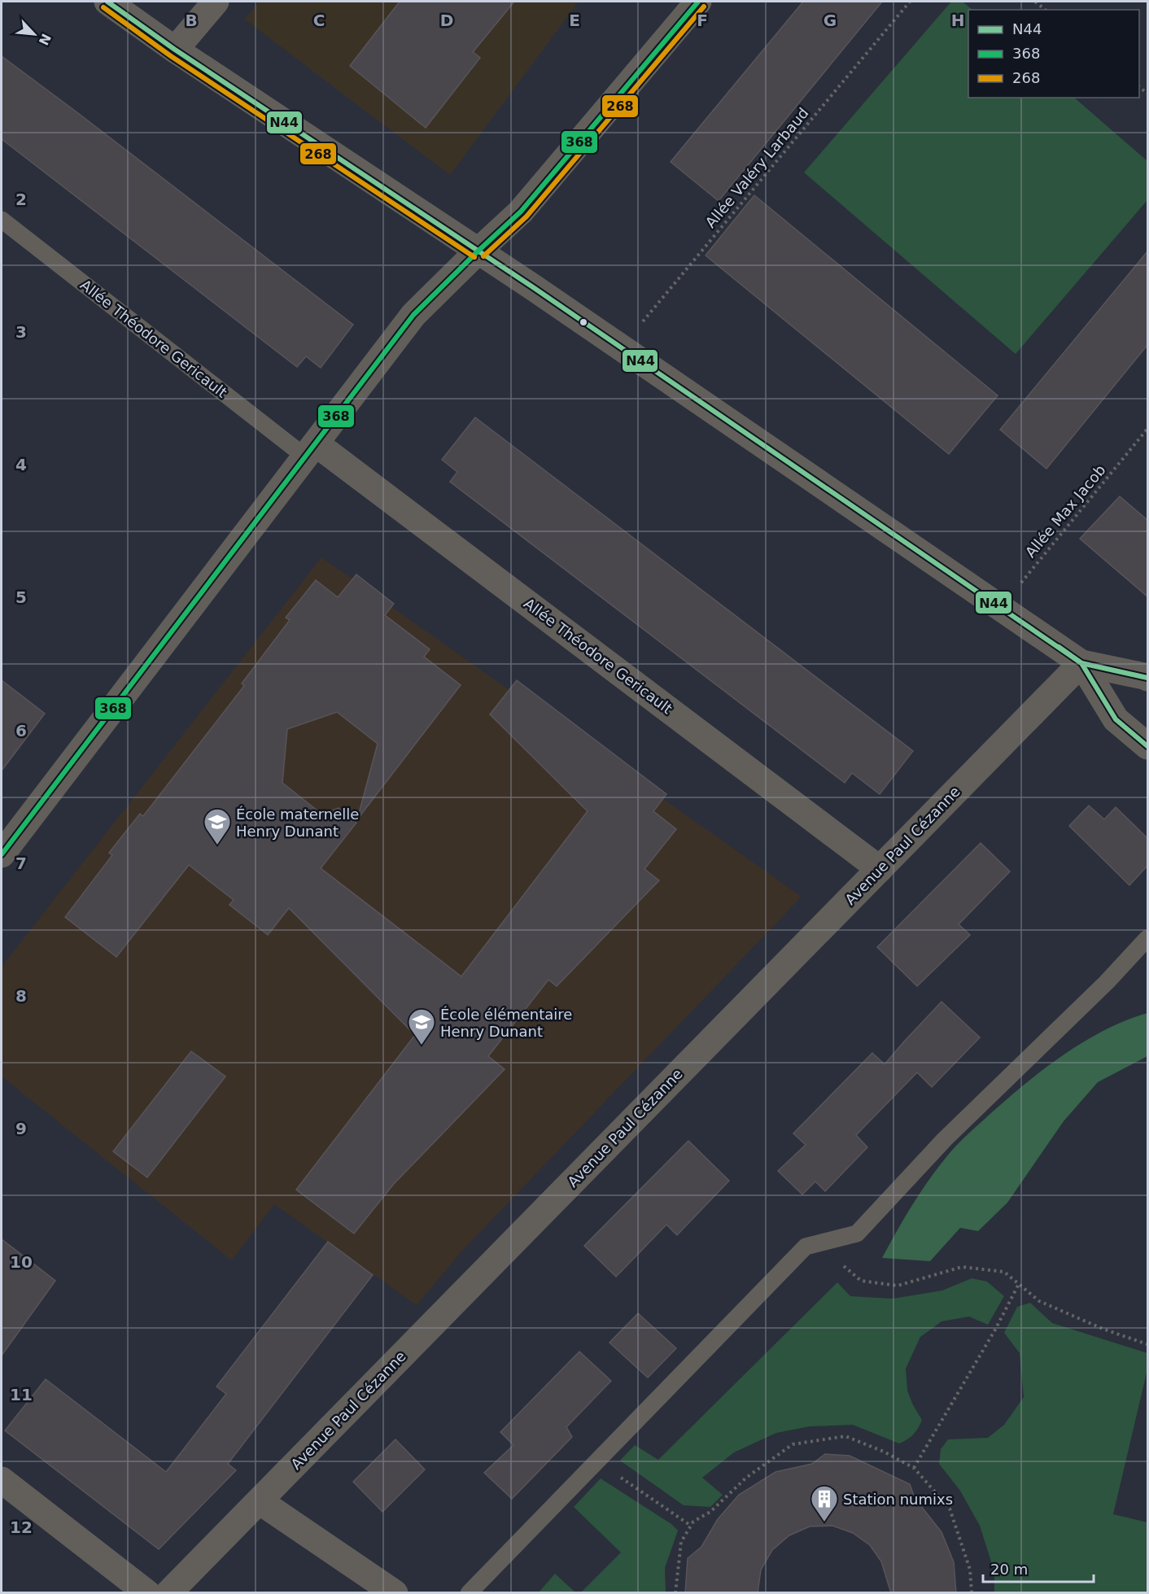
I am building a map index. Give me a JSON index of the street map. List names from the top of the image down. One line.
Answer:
{"streets":{"street":["Allée Théodore Gericault","Avenue Paul Cézanne"],"path":["Allée Valéry Larbaud","Allée Max Jacob"]},"crossings":[["Allée Théodore Gericault","Avenue Paul Cézanne"]],"places":{"school or university":["École maternelle Henry Dunant","École élémentaire Henry Dunant"],"building":["Station numixs"]},"lines":["transit line N44","transit line 368","transit line 268"],"legend":["N44","368","268"],"scale_bar":"20 m","north":"bottom right","grid":{"columns":["B","C","D","E","F","G","H"],"rows":["2","3","4","5","6","7","8","9","10","11","12"]}}
